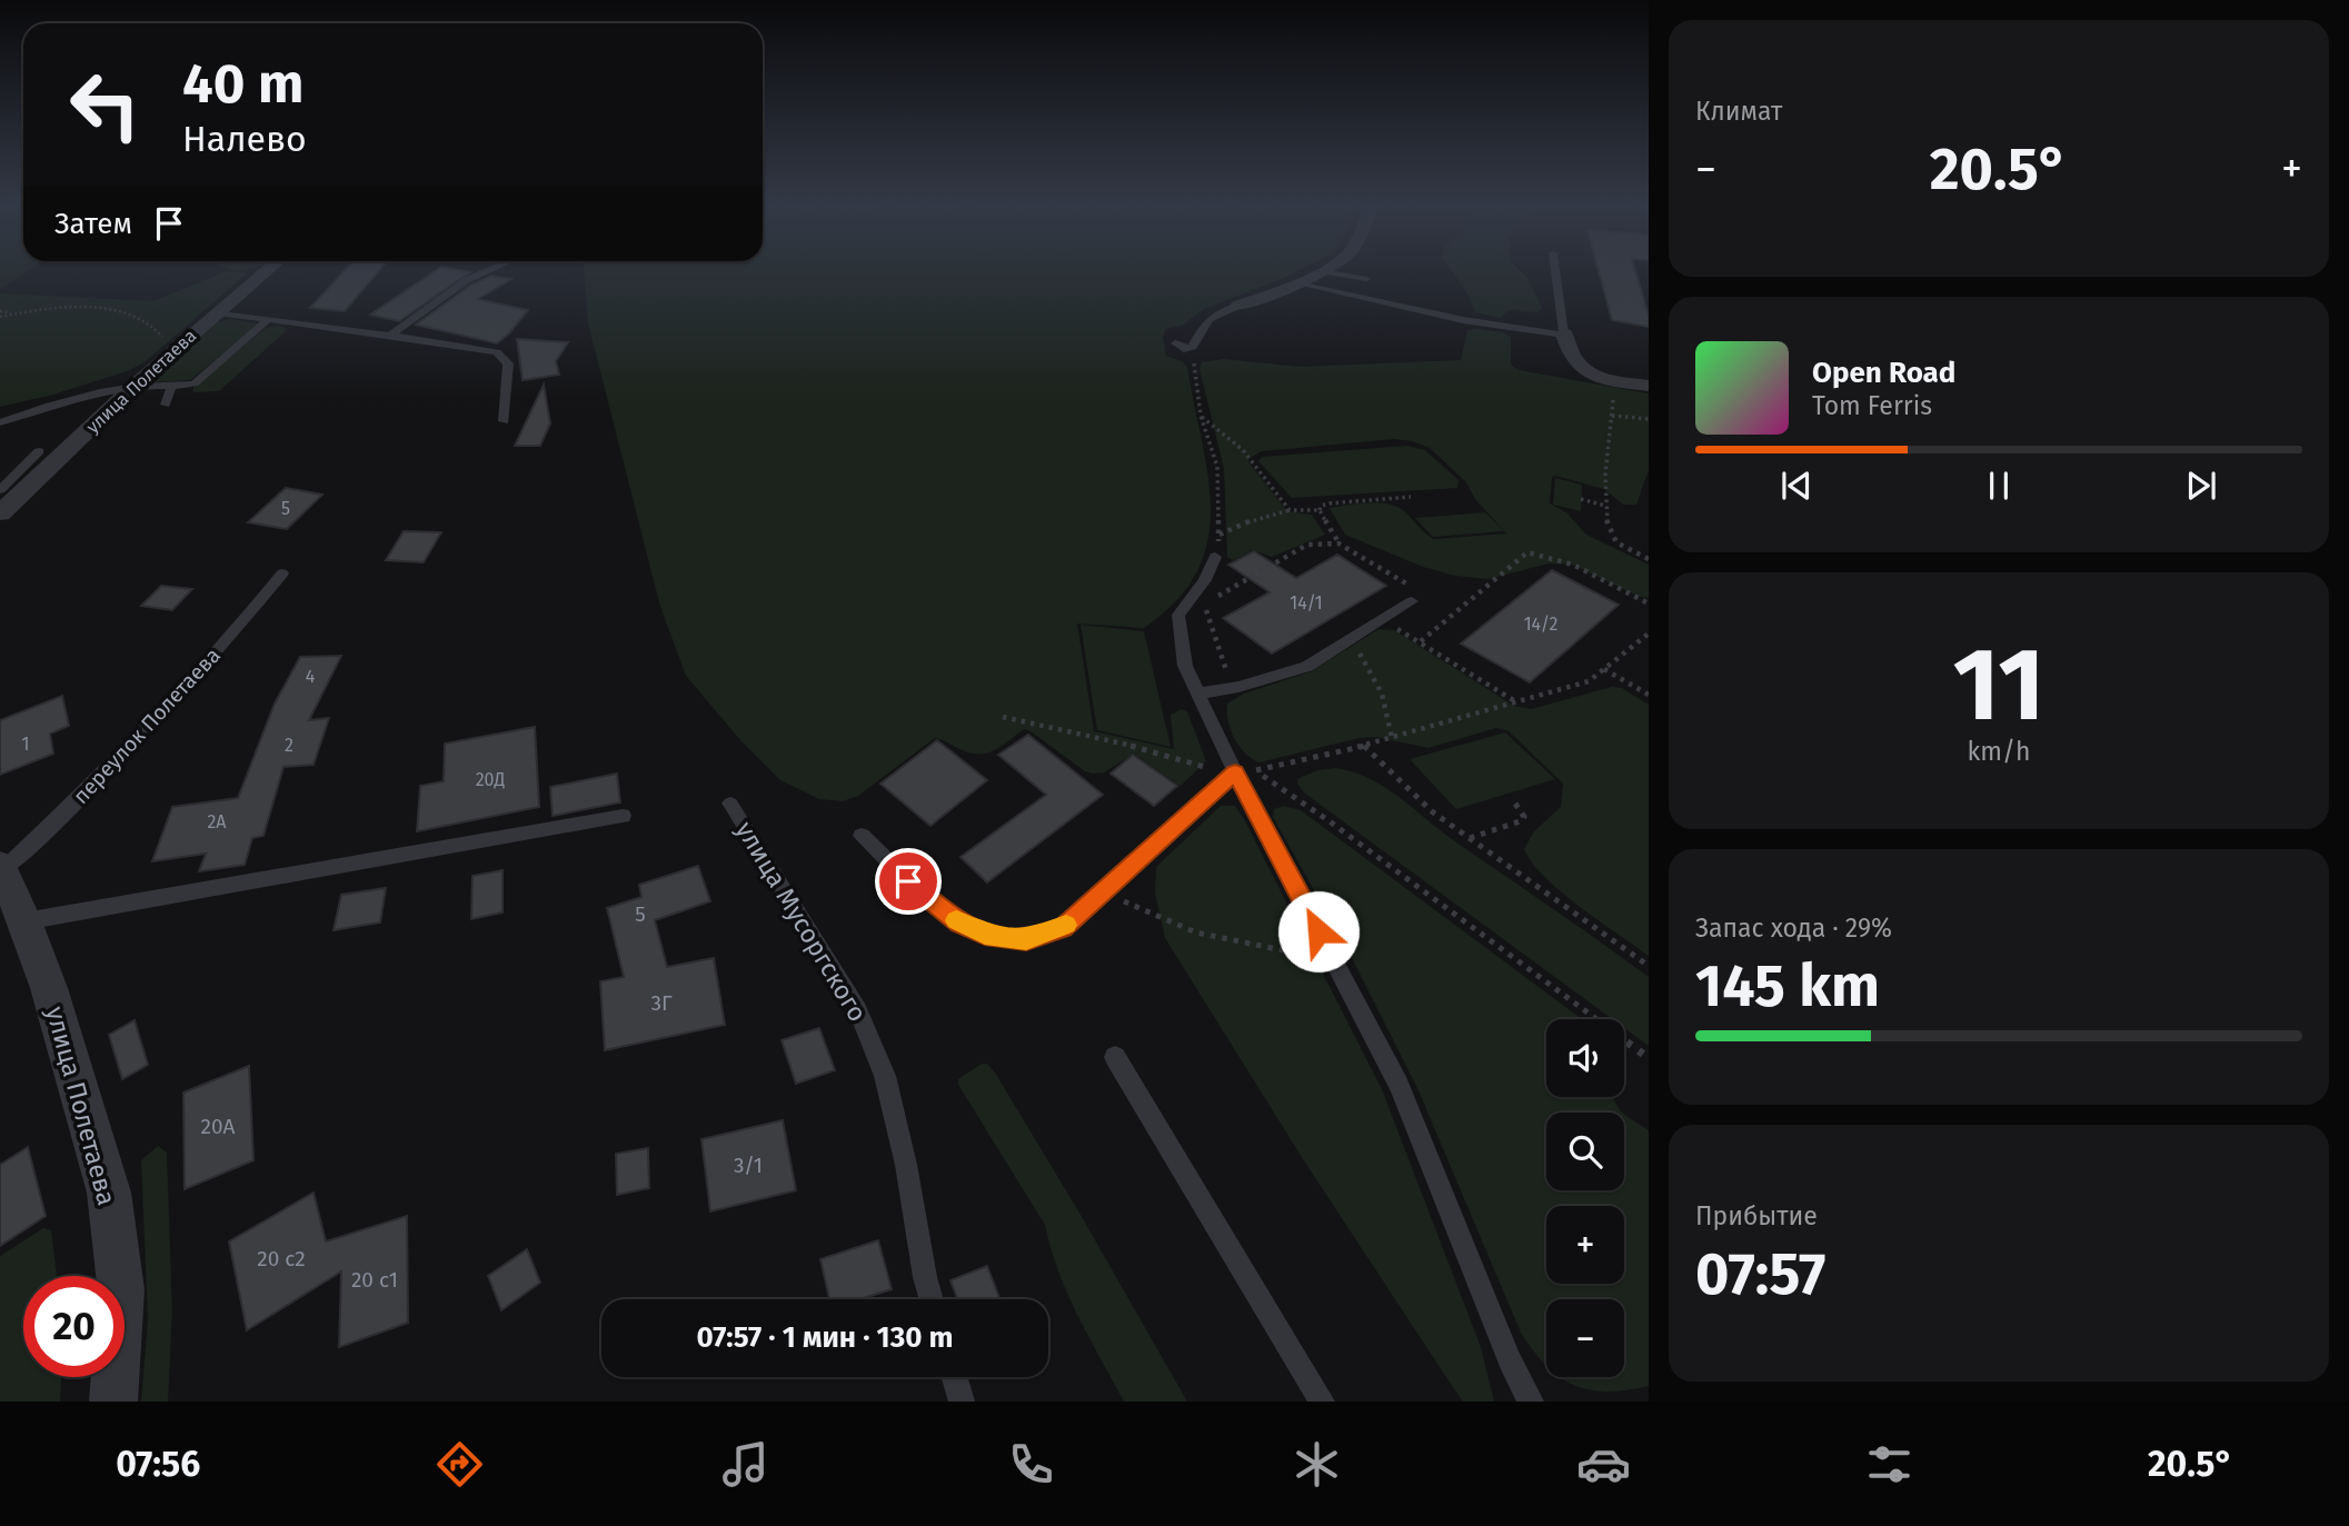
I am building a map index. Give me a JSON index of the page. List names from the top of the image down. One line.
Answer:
{"streets":{"street":["улица Полетаева"],"lane":["переулок Полетаева","улица Мусоргского"]},"crossings":[["улица Полетаева","переулок Полетаева"]],"house_numbers":["5","14/1","14/2","4","1","2","20Д","2А","5","3Г","20А","3/1","20 с2","20 с1"],"page":{"tile":["Климат",["11","km/h"],["Запас хода · 29%","145 km"],["Прибытие","07:57"]],"turn":["40 m","Налево"],"heat":["−","20.5°","+"],"then":"Затем","song":["Open Road","Tom Ferris"],"map_buttons":["+","−"],"limit":"20","trip":"07:57 · 1 мин · 130 m","tabs":["07:56","20.5°"]}}
